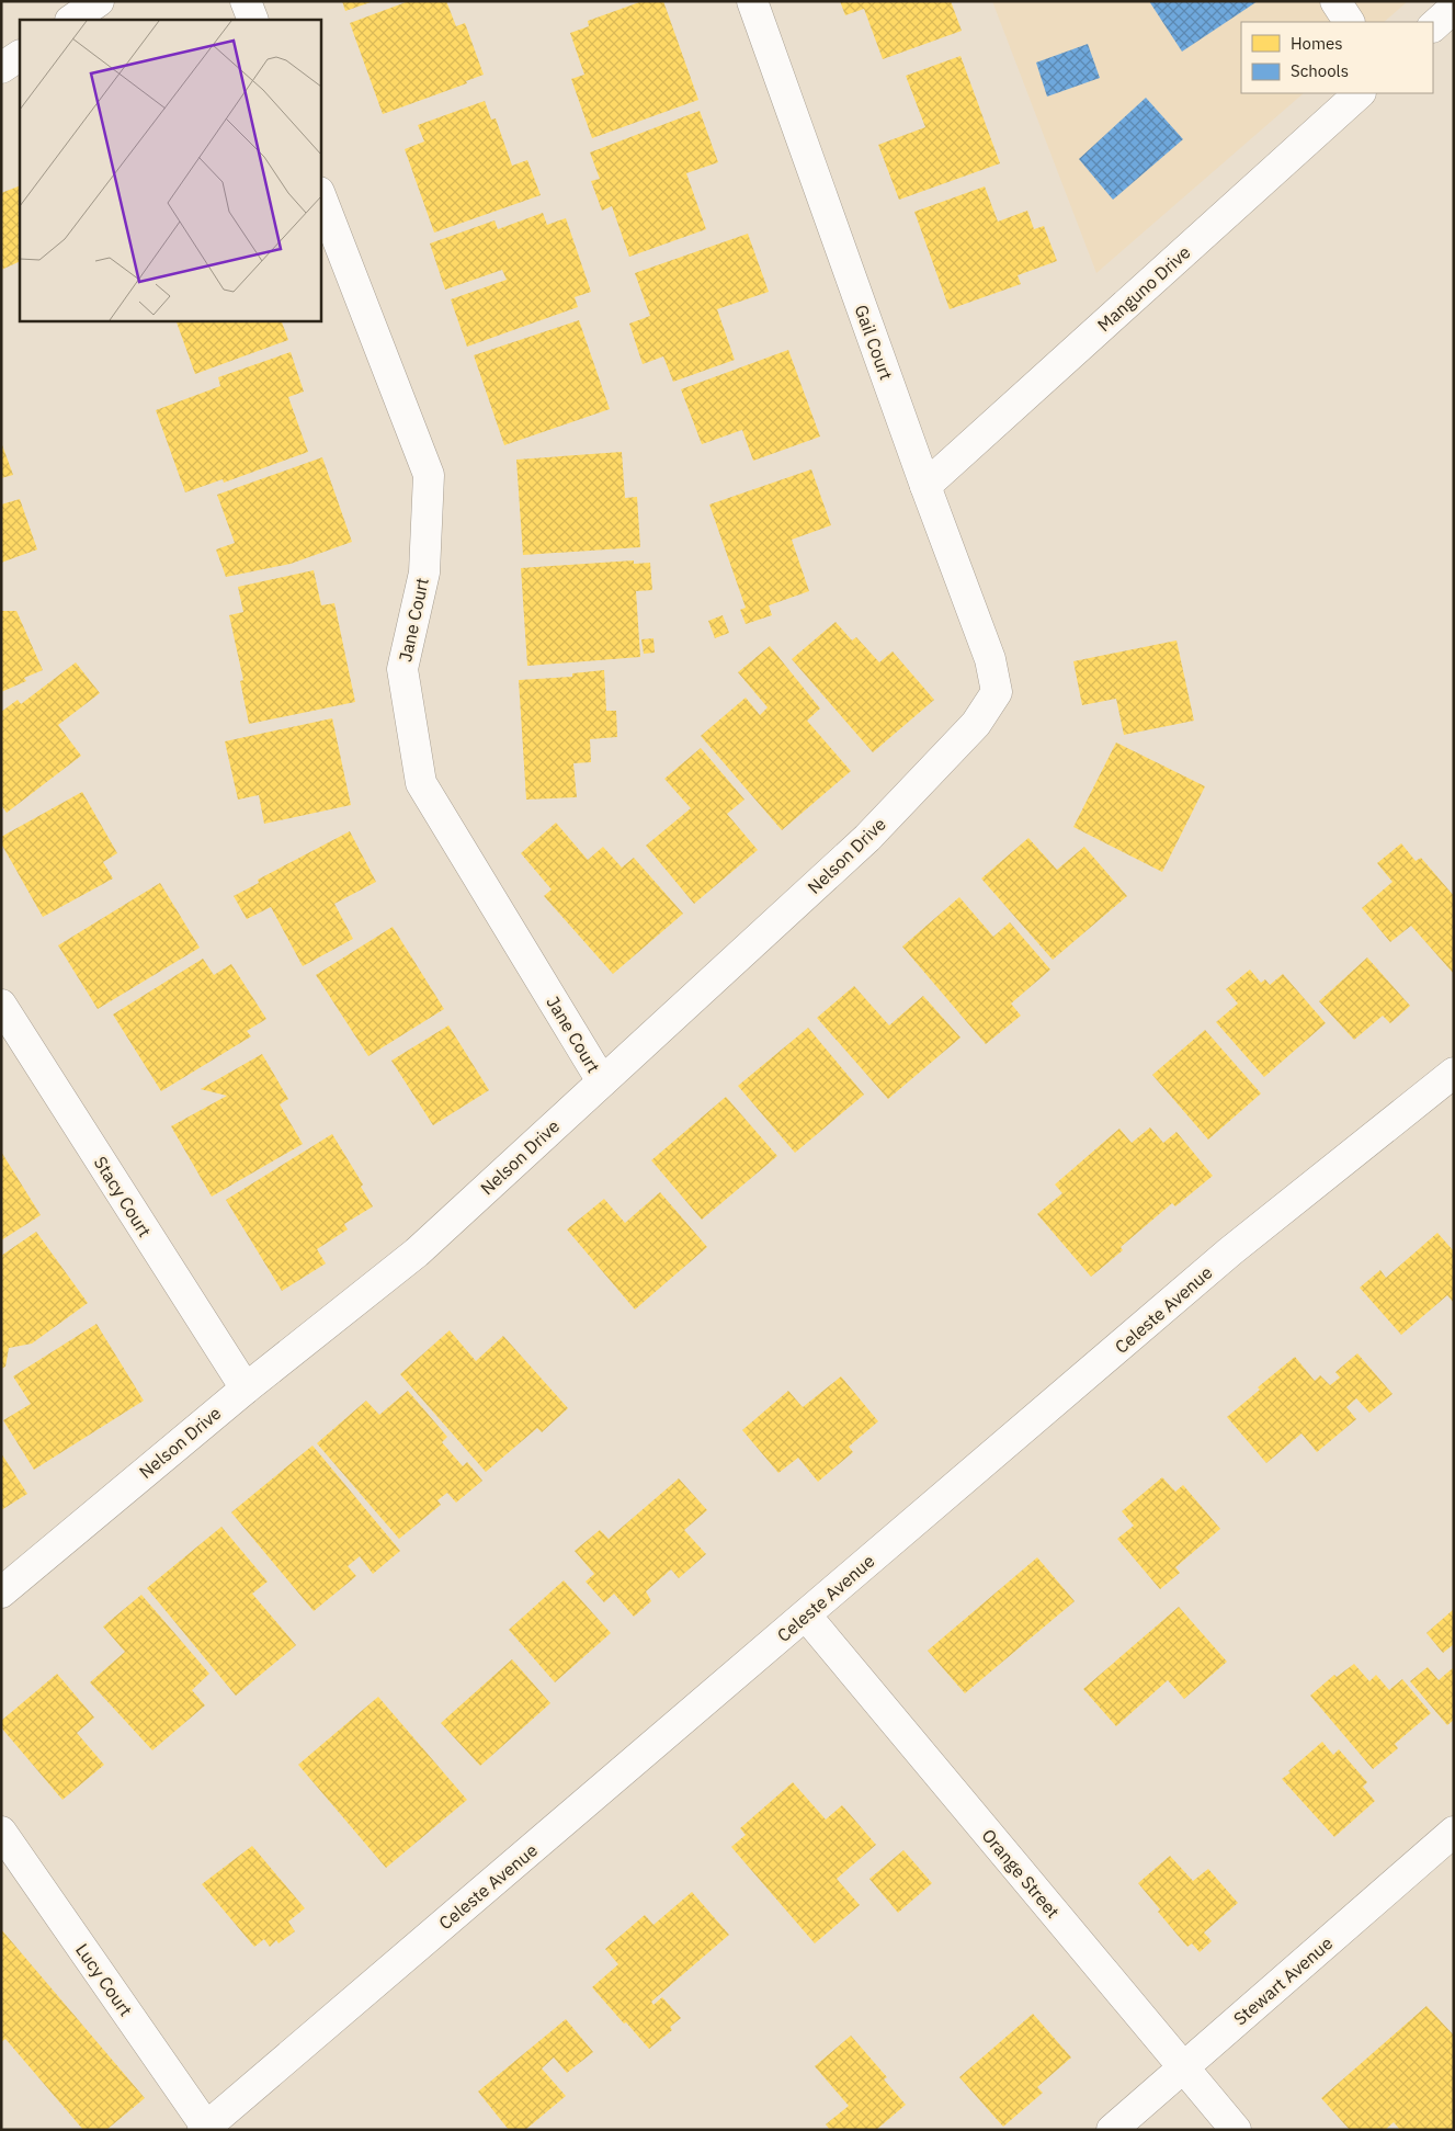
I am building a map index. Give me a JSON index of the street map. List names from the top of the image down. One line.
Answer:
{"streets":{"street":["Manguno Drive","Gail Court","Jane Court","Nelson Drive","Stacy Court","Celeste Avenue","Orange Street","Lucy Court","Stewart Avenue"]},"crossings":[["Manguno Drive","Gail Court"],["Gail Court","Nelson Drive"],["Jane Court","Nelson Drive"],["Nelson Drive","Stacy Court"],["Celeste Avenue","Orange Street"],["Celeste Avenue","Lucy Court"],["Orange Street","Stewart Avenue"]],"legend":["Homes","Schools"]}
